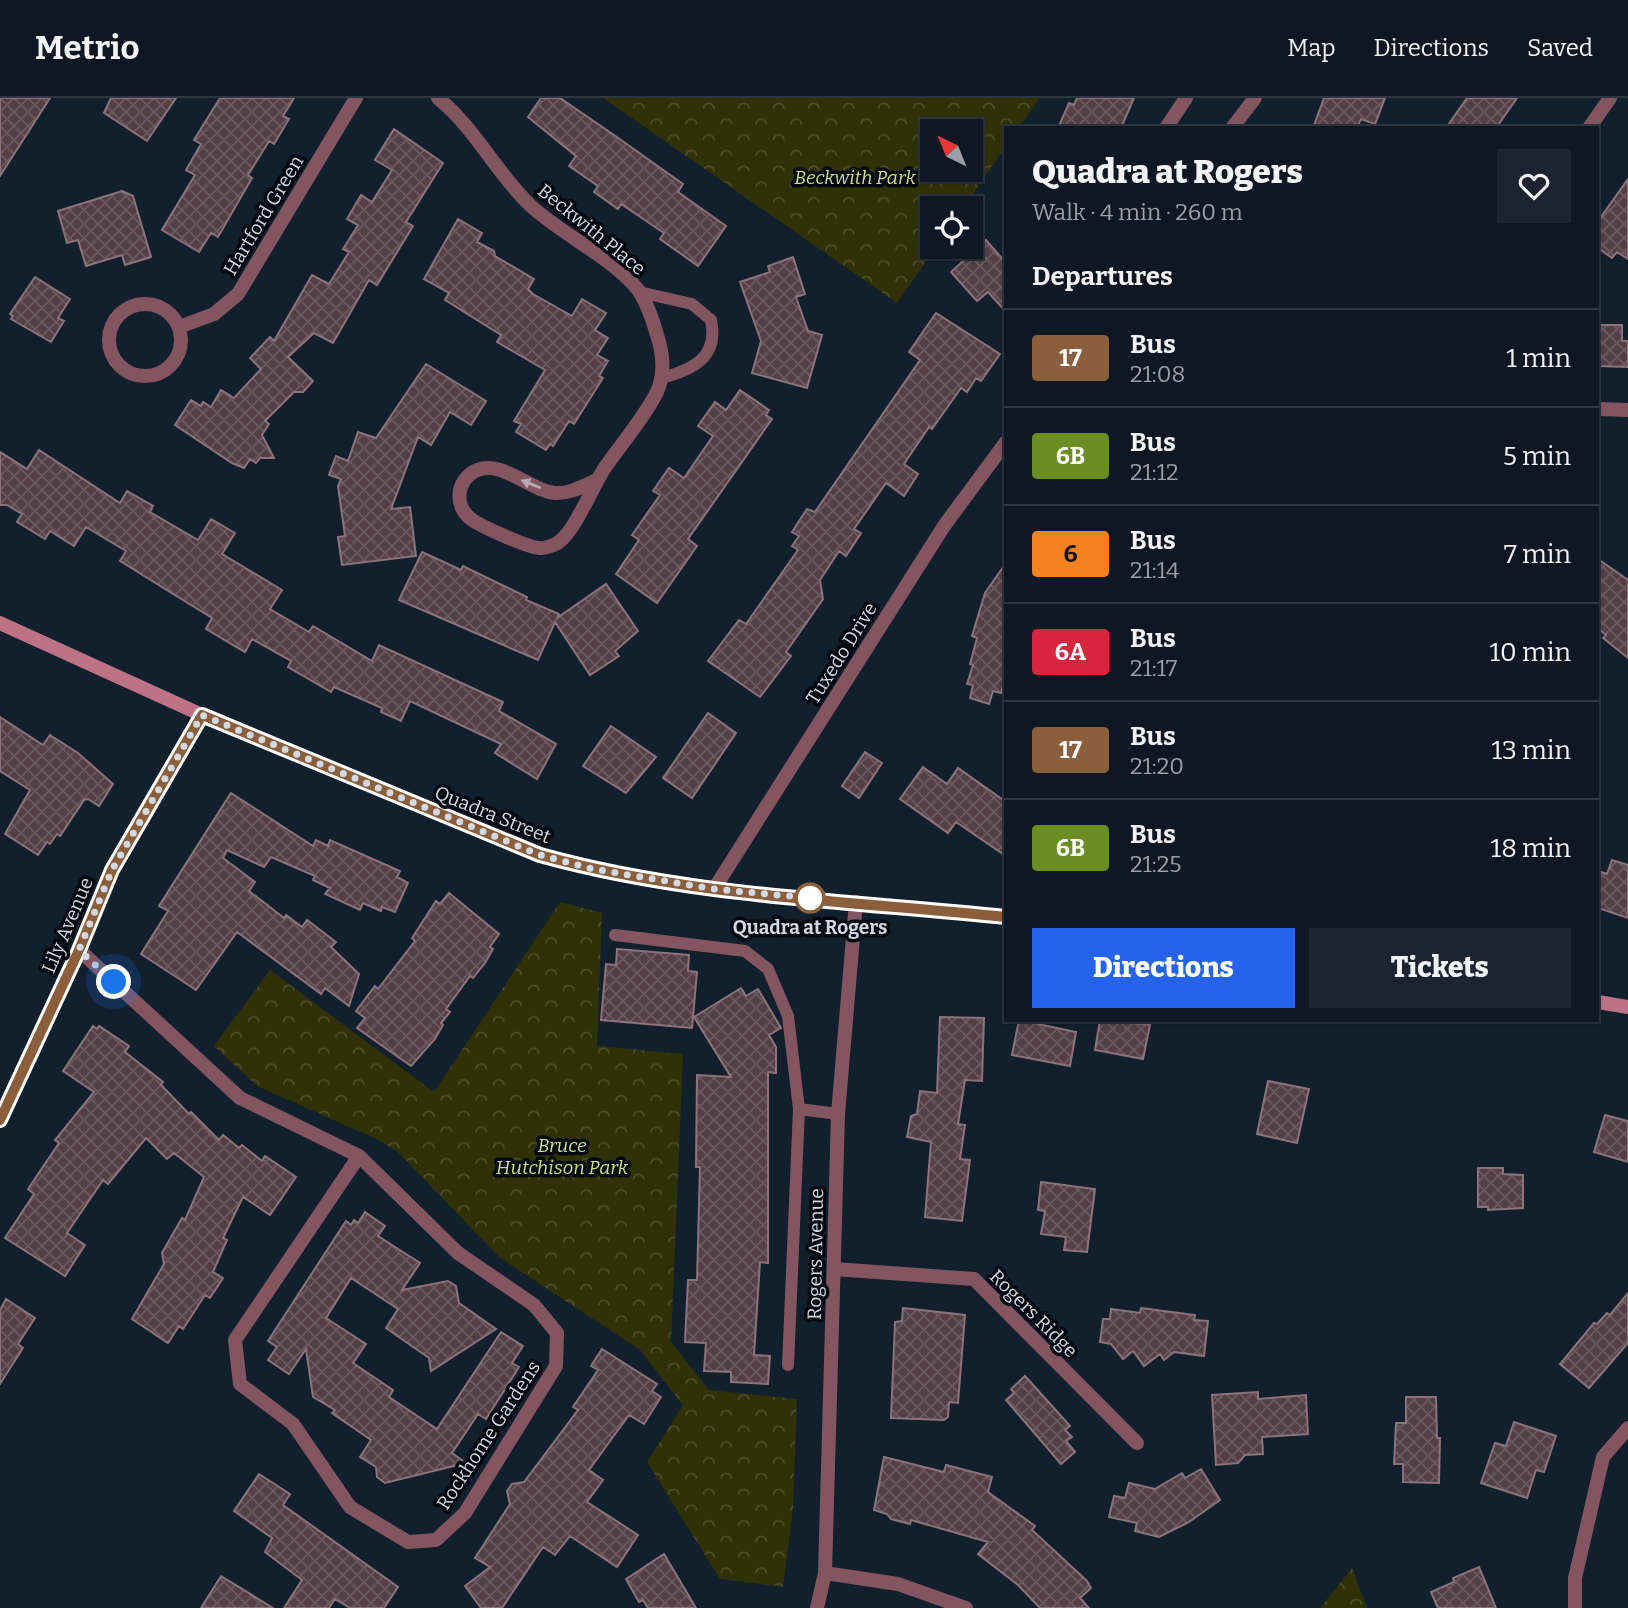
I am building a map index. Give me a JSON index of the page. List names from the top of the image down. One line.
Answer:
{"streets":{"main road":["Quadra Street"],"street":["Hartford Green","Beckwith Place","Tuxedo Drive","Lily Avenue","Rogers Avenue","Rogers Ridge","Rockhome Gardens"]},"crossings":[["Tuxedo Drive","Quadra Street"],["Quadra Street","Lily Avenue"],["Quadra Street","Rogers Avenue"],["Lily Avenue","Rockhome Gardens"],["Rogers Avenue","Rogers Ridge"]],"parks":["Beckwith Park","Bruce Hutchison Park"],"places":["Quadra at Rogers"],"lines":["bus line 17"],"north":"top left","page":{"header":"Metrio","nav":["Map","Directions","Saved"],"heading":[["Quadra at Rogers","Walk · 4 min · 260 m"],"Departures"],"list":[{"mark":"17","name":"Bus","note":"21:08","value":"1 min"},{"mark":"6B","name":"Bus","note":"21:12","value":"5 min"},{"mark":"6","name":"Bus","note":"21:14","value":"7 min"},{"mark":"6A","name":"Bus","note":"21:17","value":"10 min"},{"mark":"17","name":"Bus","note":"21:20","value":"13 min"},{"mark":"6B","name":"Bus","note":"21:25","value":"18 min"}],"buttons":["Directions","Tickets"]}}
